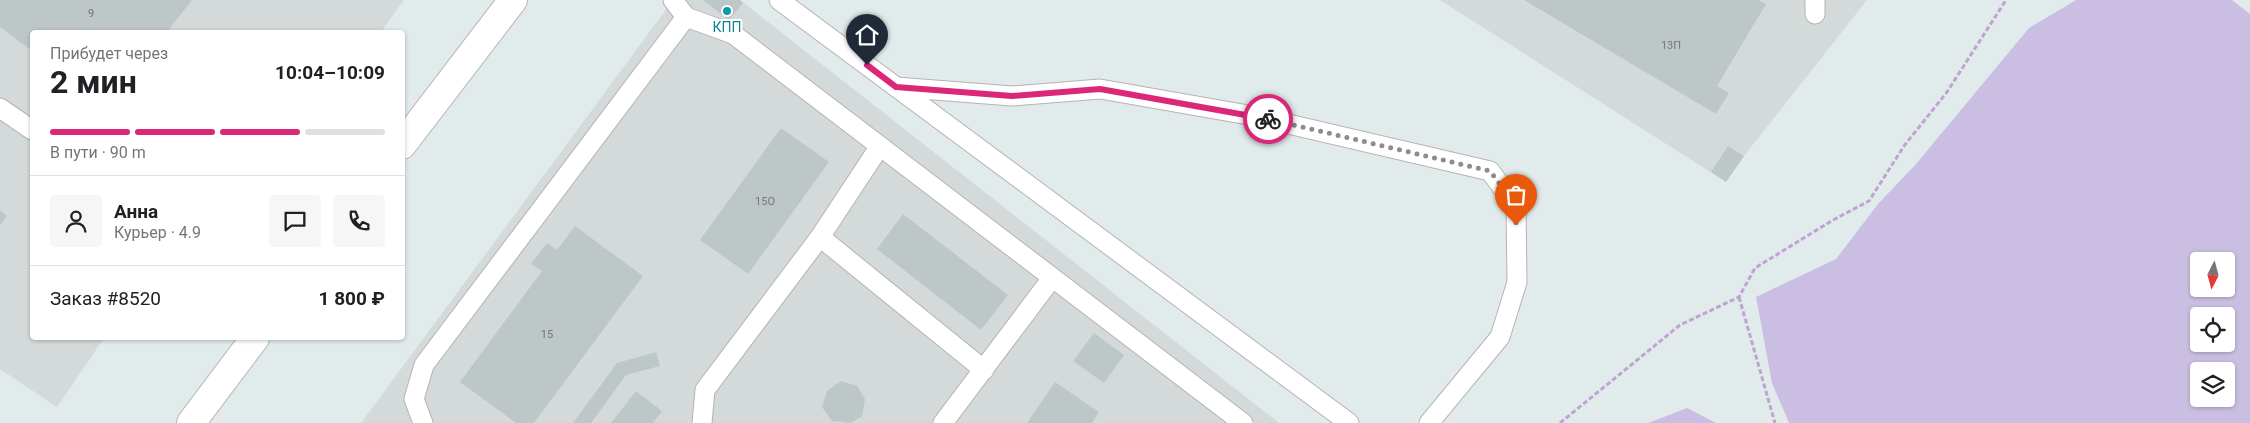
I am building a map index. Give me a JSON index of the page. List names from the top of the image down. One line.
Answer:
{"places":["КПП"],"house_numbers":["9","13П","15О","15"],"north":"bottom","page":{"heading":["2 мин","Прибудет через","10:04–10:09"],"panel":["Анна","Курьер · 4.9","Заказ #8520","1 800 ₽"],"bar":"В пути · 90 m"}}
